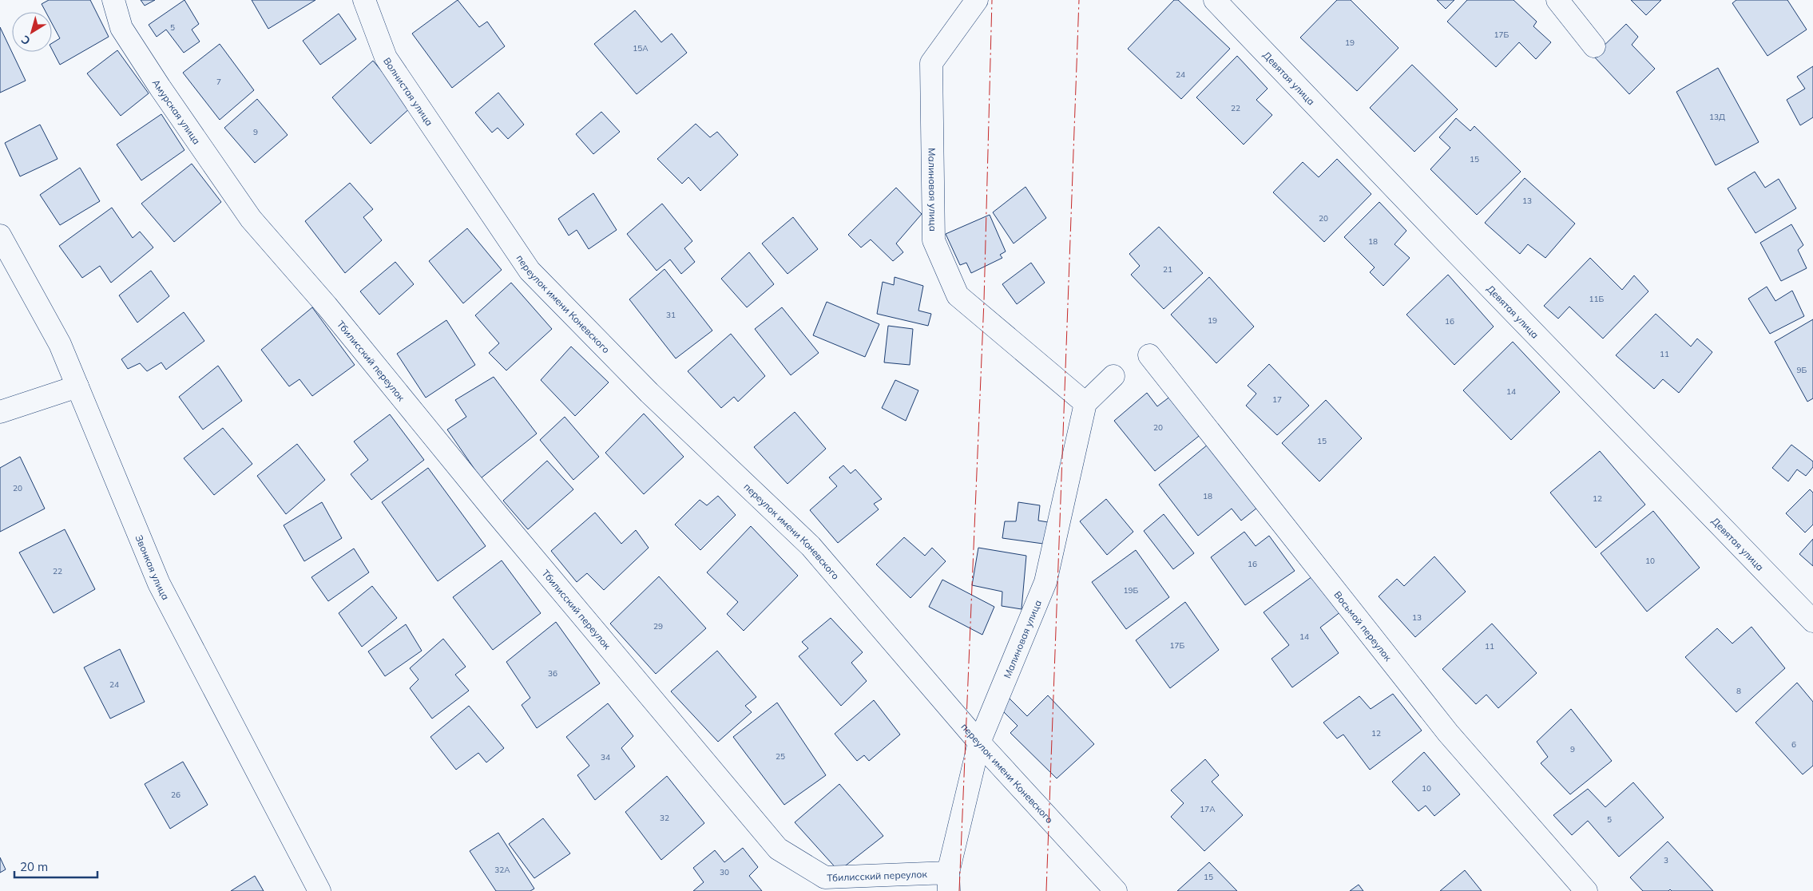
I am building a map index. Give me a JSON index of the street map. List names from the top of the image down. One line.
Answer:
{"streets":{"street":["Девятая улица","Волнистая улица","Амурская улица","Малиновая улица","переулок имени Коневского","Тбилисский переулок","Звонкая улица","Восьмой переулок"]},"crossings":[["Волнистая улица","переулок имени Коневского"],["Амурская улица","Тбилисский переулок"],["Малиновая улица","переулок имени Коневского"],["Малиновая улица","Тбилисский переулок"]],"house_numbers":["5","17Б","19","15А","24","7","22","13Д","9","15","13","20","18","21","11Б","31","19","16","11","9Б","14","17","20","15","20","18","12","10","16","22","19Б","13","29","14","17Б","11","36","24","8","12","6","9","25","34","10","26","17А","32","5","3","32А","30","15"],"scale_bar":"20 m","north":"bottom left"}
